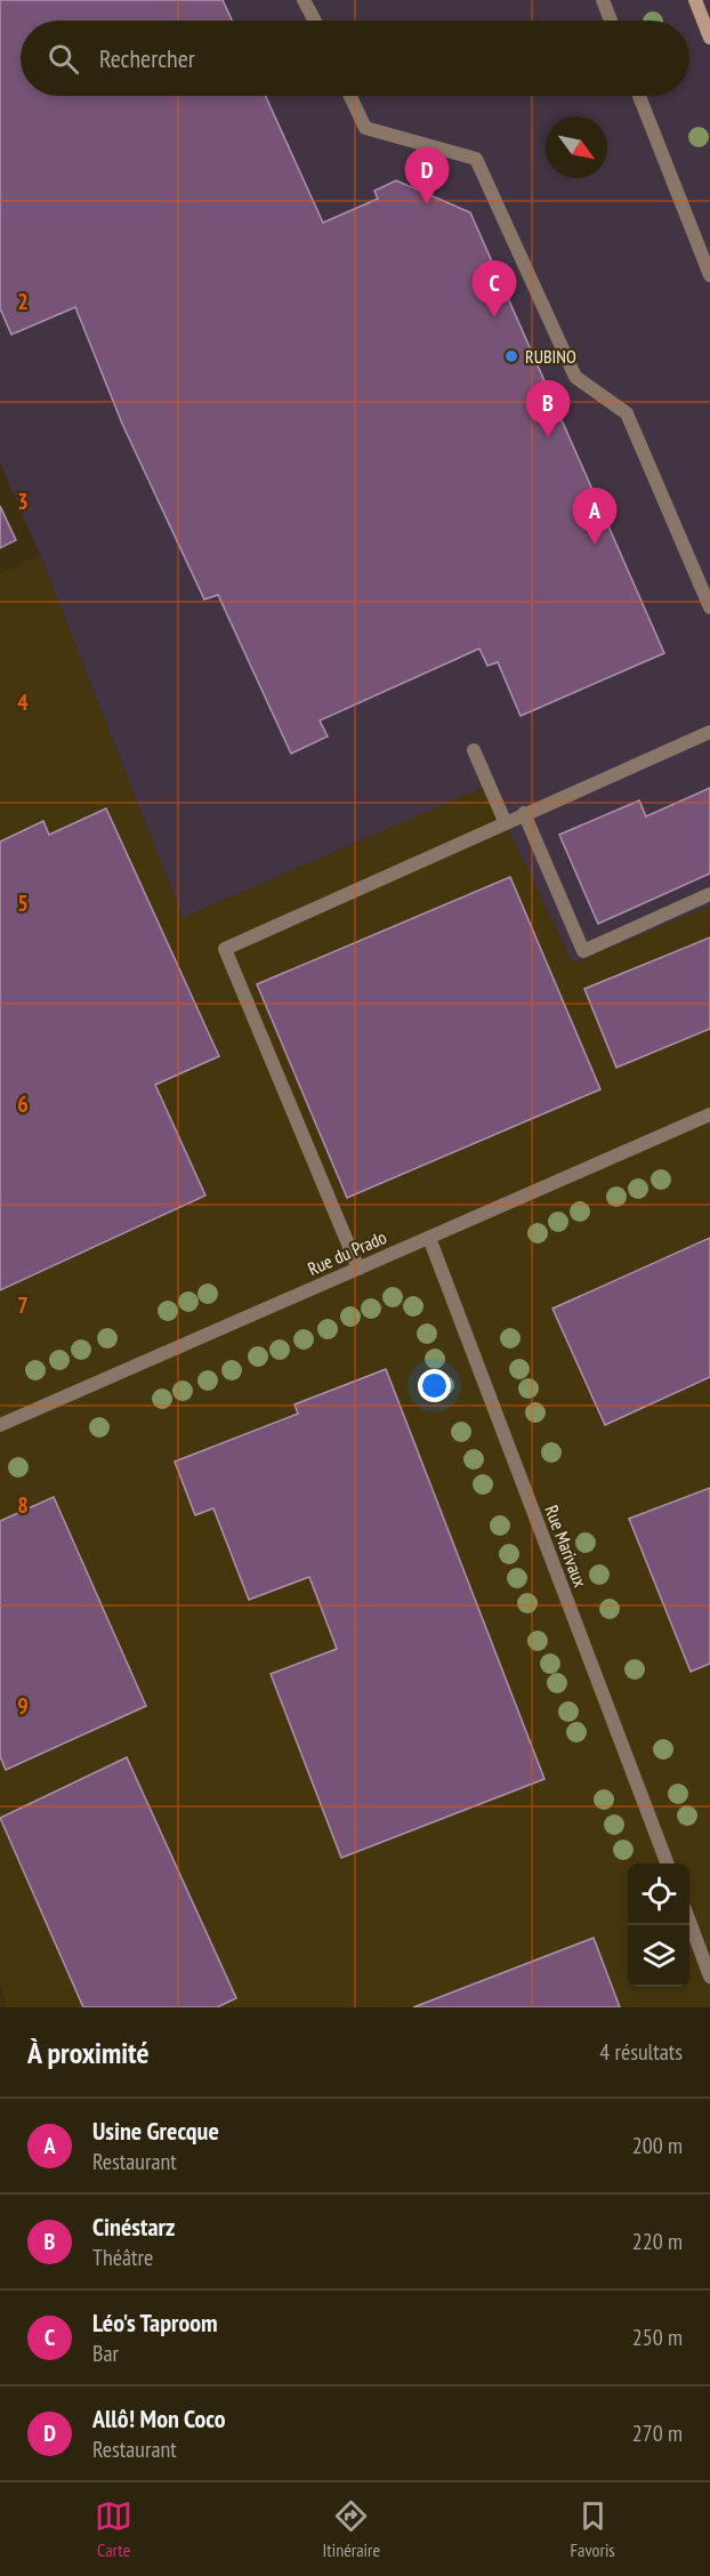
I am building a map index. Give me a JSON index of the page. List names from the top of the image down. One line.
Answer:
{"streets":{"street":["Rue du Prado","Rue Marivaux"]},"crossings":[["Rue du Prado","Rue Marivaux"]],"places":["RUBINO"],"north":"bottom right","page":{"search":"Rechercher","pins":["D","C","B","A"],"heading":["À proximité","4 résultats"],"list":[{"mark":"A","name":"Usine Grecque","note":"Restaurant","value":"200 m"},{"mark":"B","name":"Cinéstarz","note":"Théâtre","value":"220 m"},{"mark":"C","name":"Léo's Taproom","note":"Bar","value":"250 m"},{"mark":"D","name":"Allô! Mon Coco","note":"Restaurant","value":"270 m"}],"nav":["Carte","Itinéraire","Favoris"]},"grid":{"rows":["2","3","4","5","6","7","8","9"]}}
